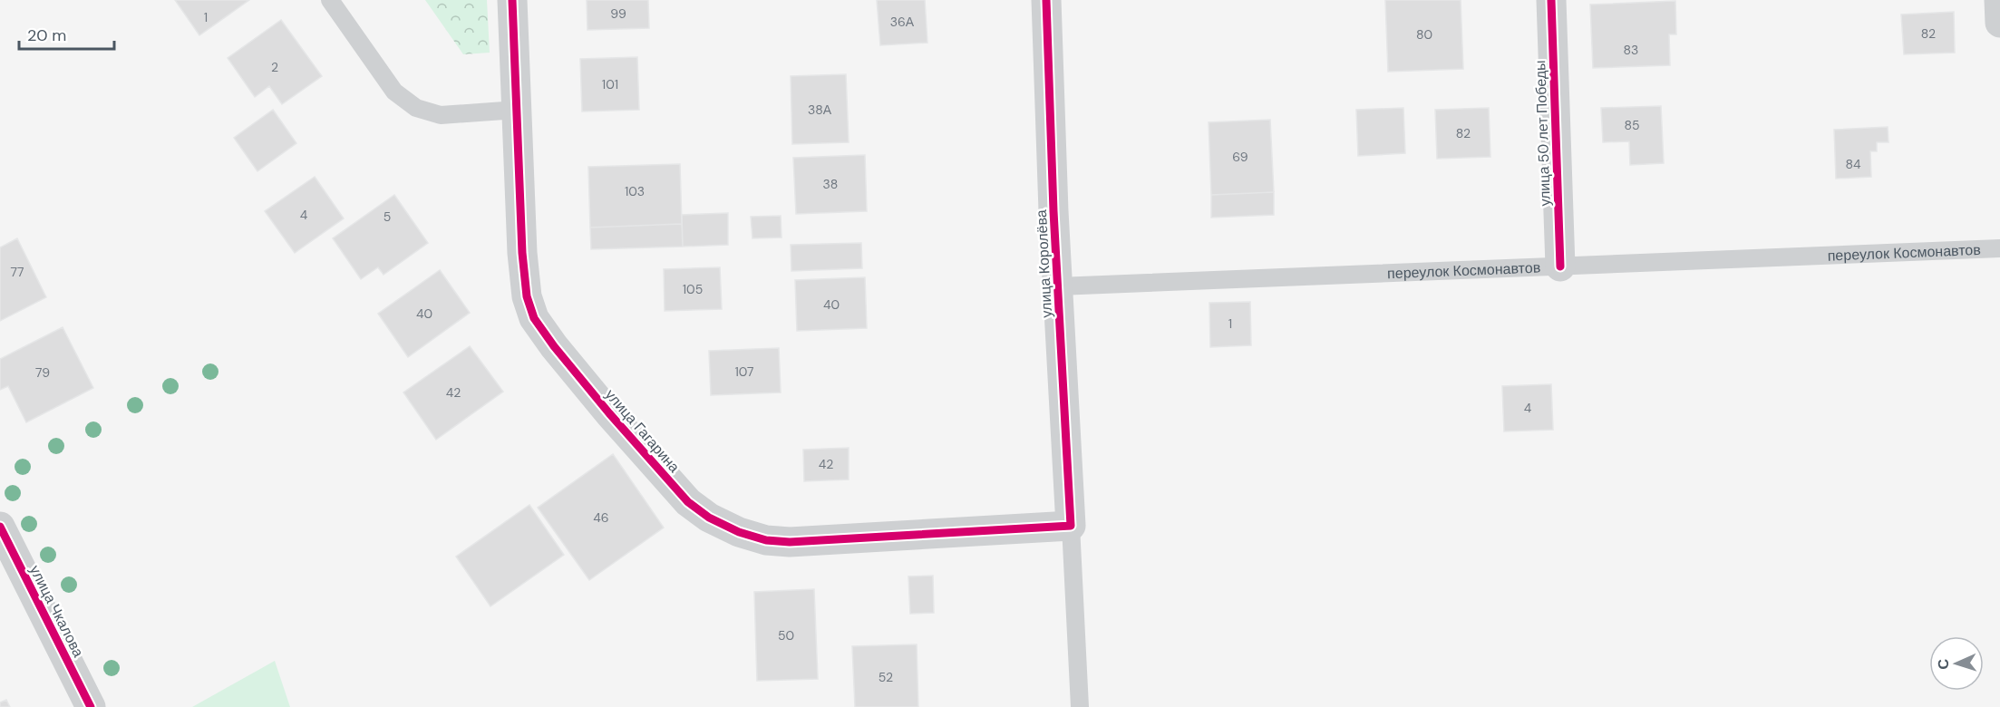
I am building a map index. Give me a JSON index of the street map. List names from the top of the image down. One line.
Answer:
{"streets":{"street":["улица 50 лет Победы","улица Королёва","улица Гагарина","улица Чкалова"],"lane":["переулок Космонавтов"]},"crossings":[["улица 50 лет Победы","переулок Космонавтов"],["переулок Космонавтов","улица Королёва"],["улица Королёва","улица Гагарина"]],"house_numbers":["99","1","36А","82","80","83","2","101","38А","85","82","69","84","38","103","4","5","77","105","40","40","1","107","79","42","4","42","46","50","52"],"scale_bar":"20 m","north":"left"}
